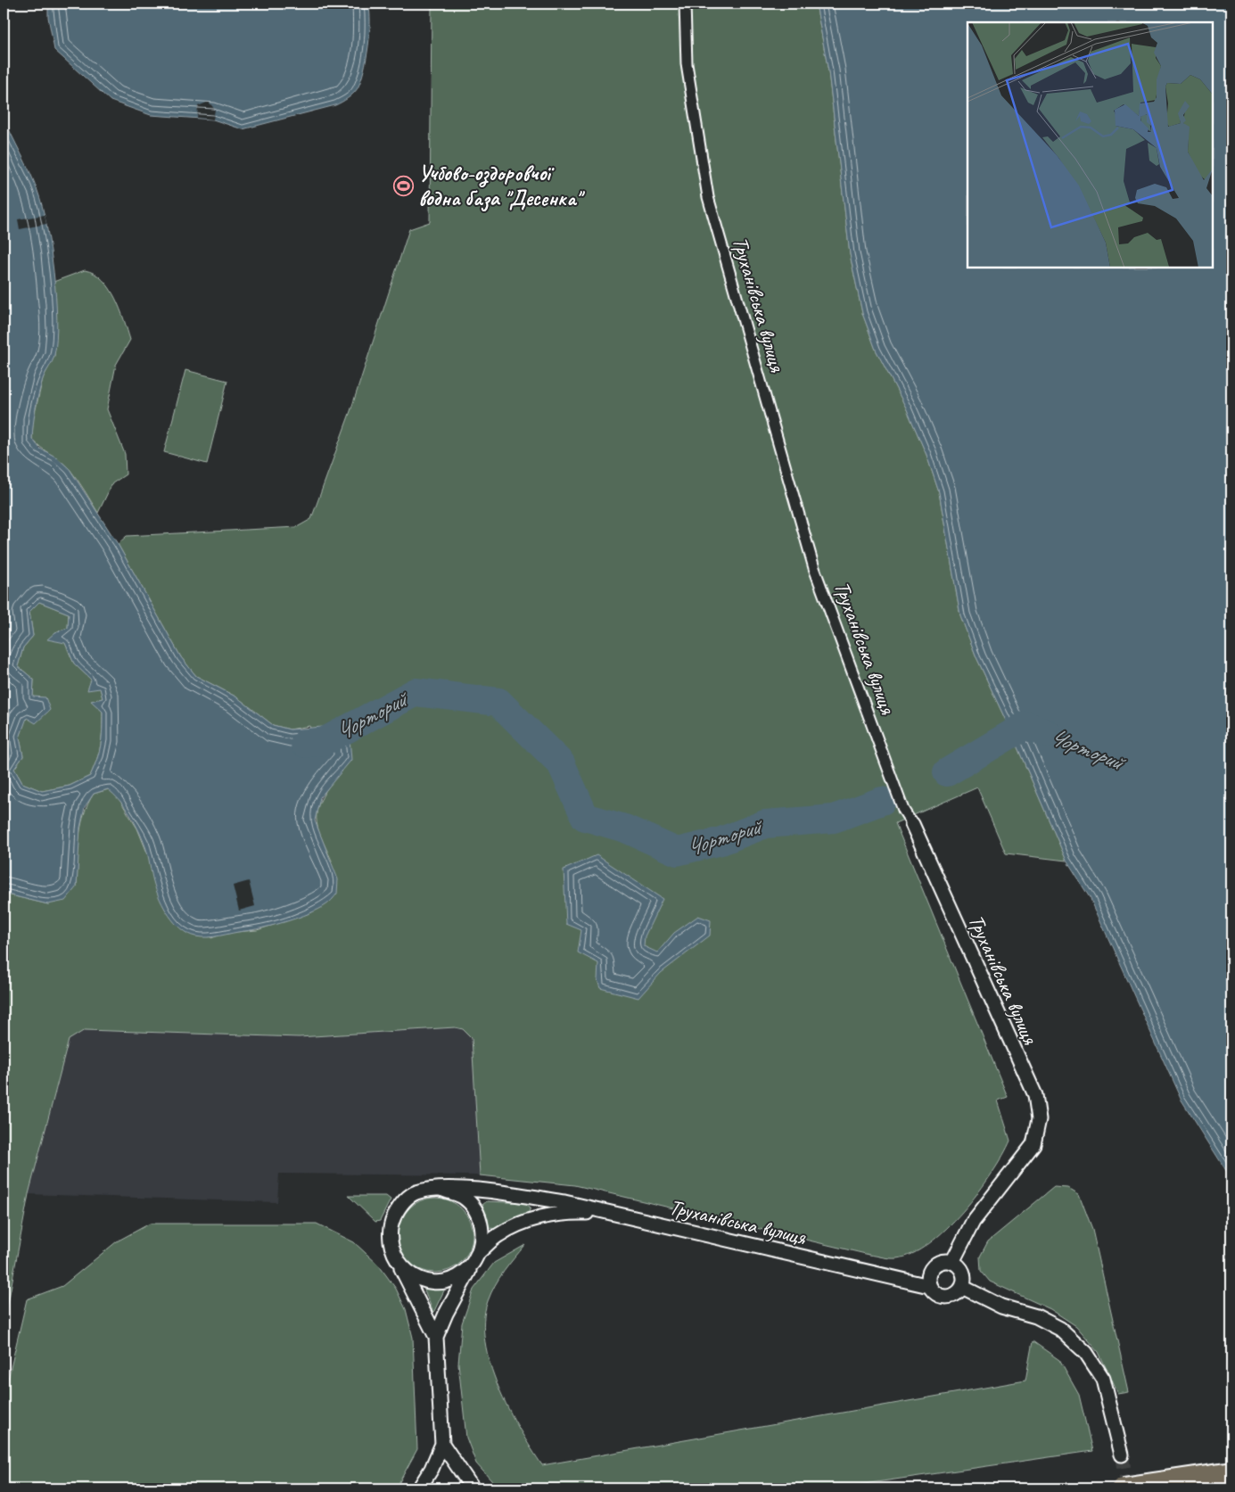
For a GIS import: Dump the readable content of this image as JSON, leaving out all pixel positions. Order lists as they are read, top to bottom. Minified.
{"streets":{"street":["Труханівська вулиця"]},"water":["Чорторий"],"places":{"sports":["Учбово-оздоровчої водна база \"Десенка\""]}}
